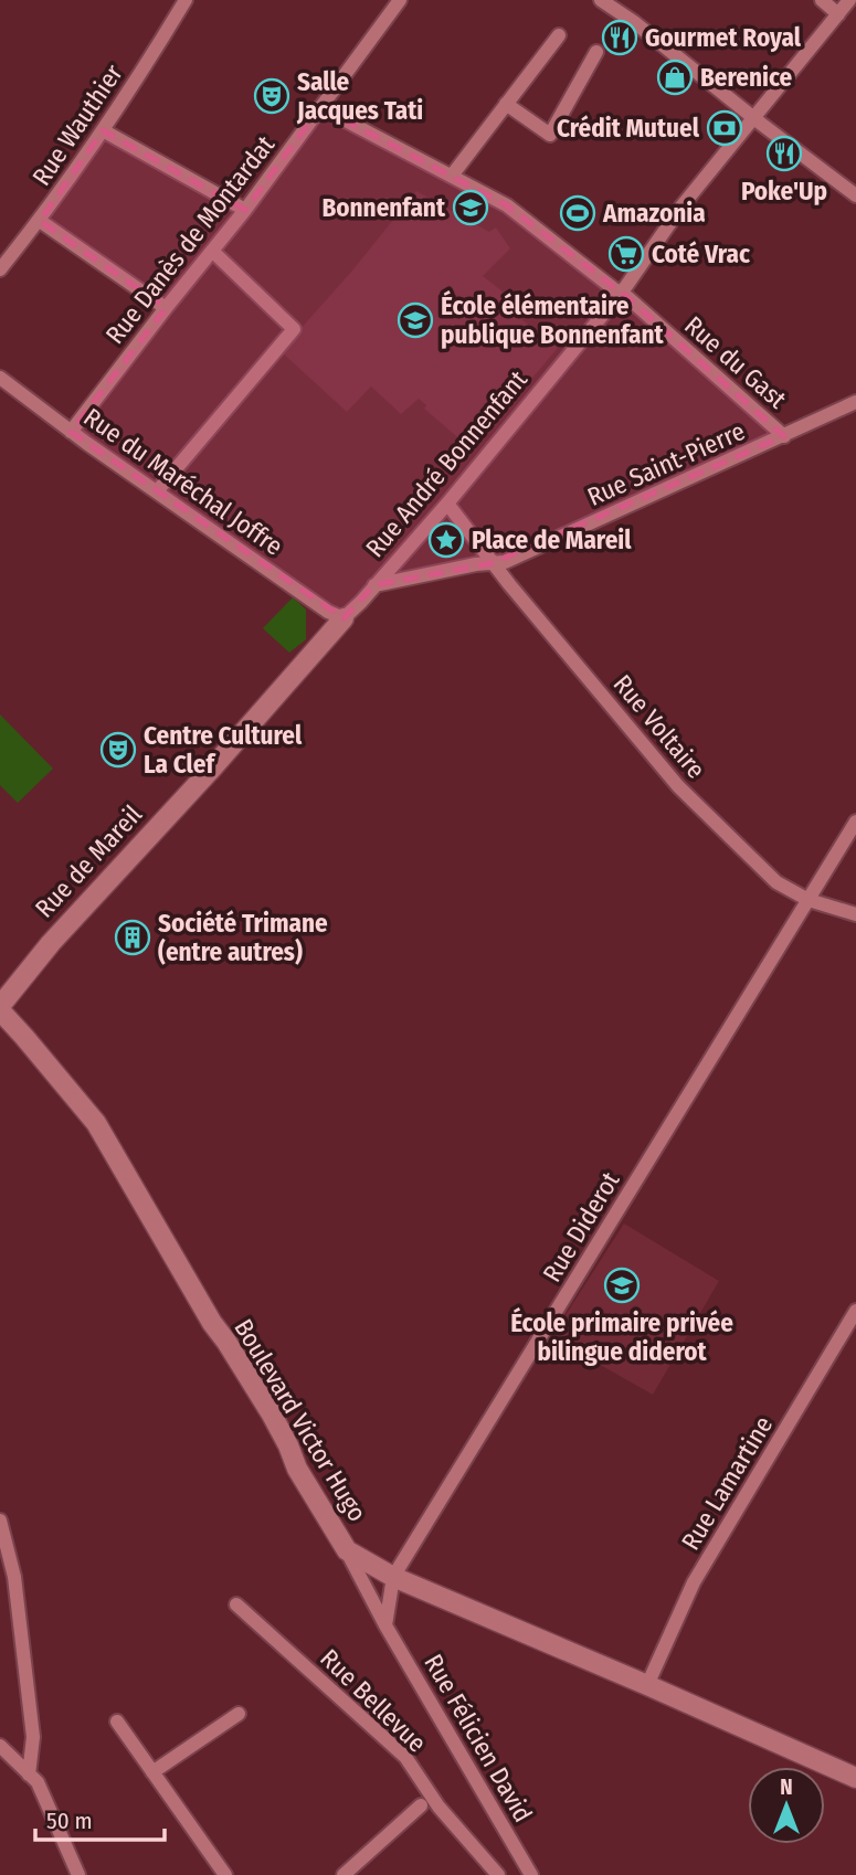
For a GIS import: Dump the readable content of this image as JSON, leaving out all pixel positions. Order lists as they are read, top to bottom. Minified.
{"streets":{"street":["Rue Wauthier","Rue Danès de Montardat","Rue du Gast","Rue André Bonnenfant","Rue Saint-Pierre","Rue du Maréchal Joffre","Rue Voltaire","Rue de Mareil","Rue Diderot","Boulevard Victor Hugo","Rue Lamartine","Rue Bellevue","Rue Félicien David"]},"crossings":[["Rue Danès de Montardat","Rue du Gast"],["Rue Danès de Montardat","Rue du Maréchal Joffre"],["Rue du Gast","Rue André Bonnenfant"],["Rue du Gast","Rue Saint-Pierre"],["Rue André Bonnenfant","Rue du Maréchal Joffre"],["Rue André Bonnenfant","Rue de Mareil"],["Rue Saint-Pierre","Rue Voltaire"],["Rue du Maréchal Joffre","Rue de Mareil"],["Rue Voltaire","Rue Diderot"],["Rue de Mareil","Boulevard Victor Hugo"],["Rue Diderot","Boulevard Victor Hugo"],["Boulevard Victor Hugo","Rue Lamartine"],["Boulevard Victor Hugo","Rue Félicien David"]],"places":{"restaurant":["Gourmet Royal","Poke'Up"],"shop":["Berenice"],"theatre":["Salle Jacques Tati","Centre Culturel La Clef"],"bank":["Crédit Mutuel"],"school or university":["Bonnenfant","École élémentaire publique Bonnenfant","École primaire privée bilingue diderot"],"sports":["Amazonia"],"supermarket":["Coté Vrac"],"place":["Place de Mareil"],"building":["Société Trimane (entre autres)"]},"scale_bar":"50 m","north":"top"}
